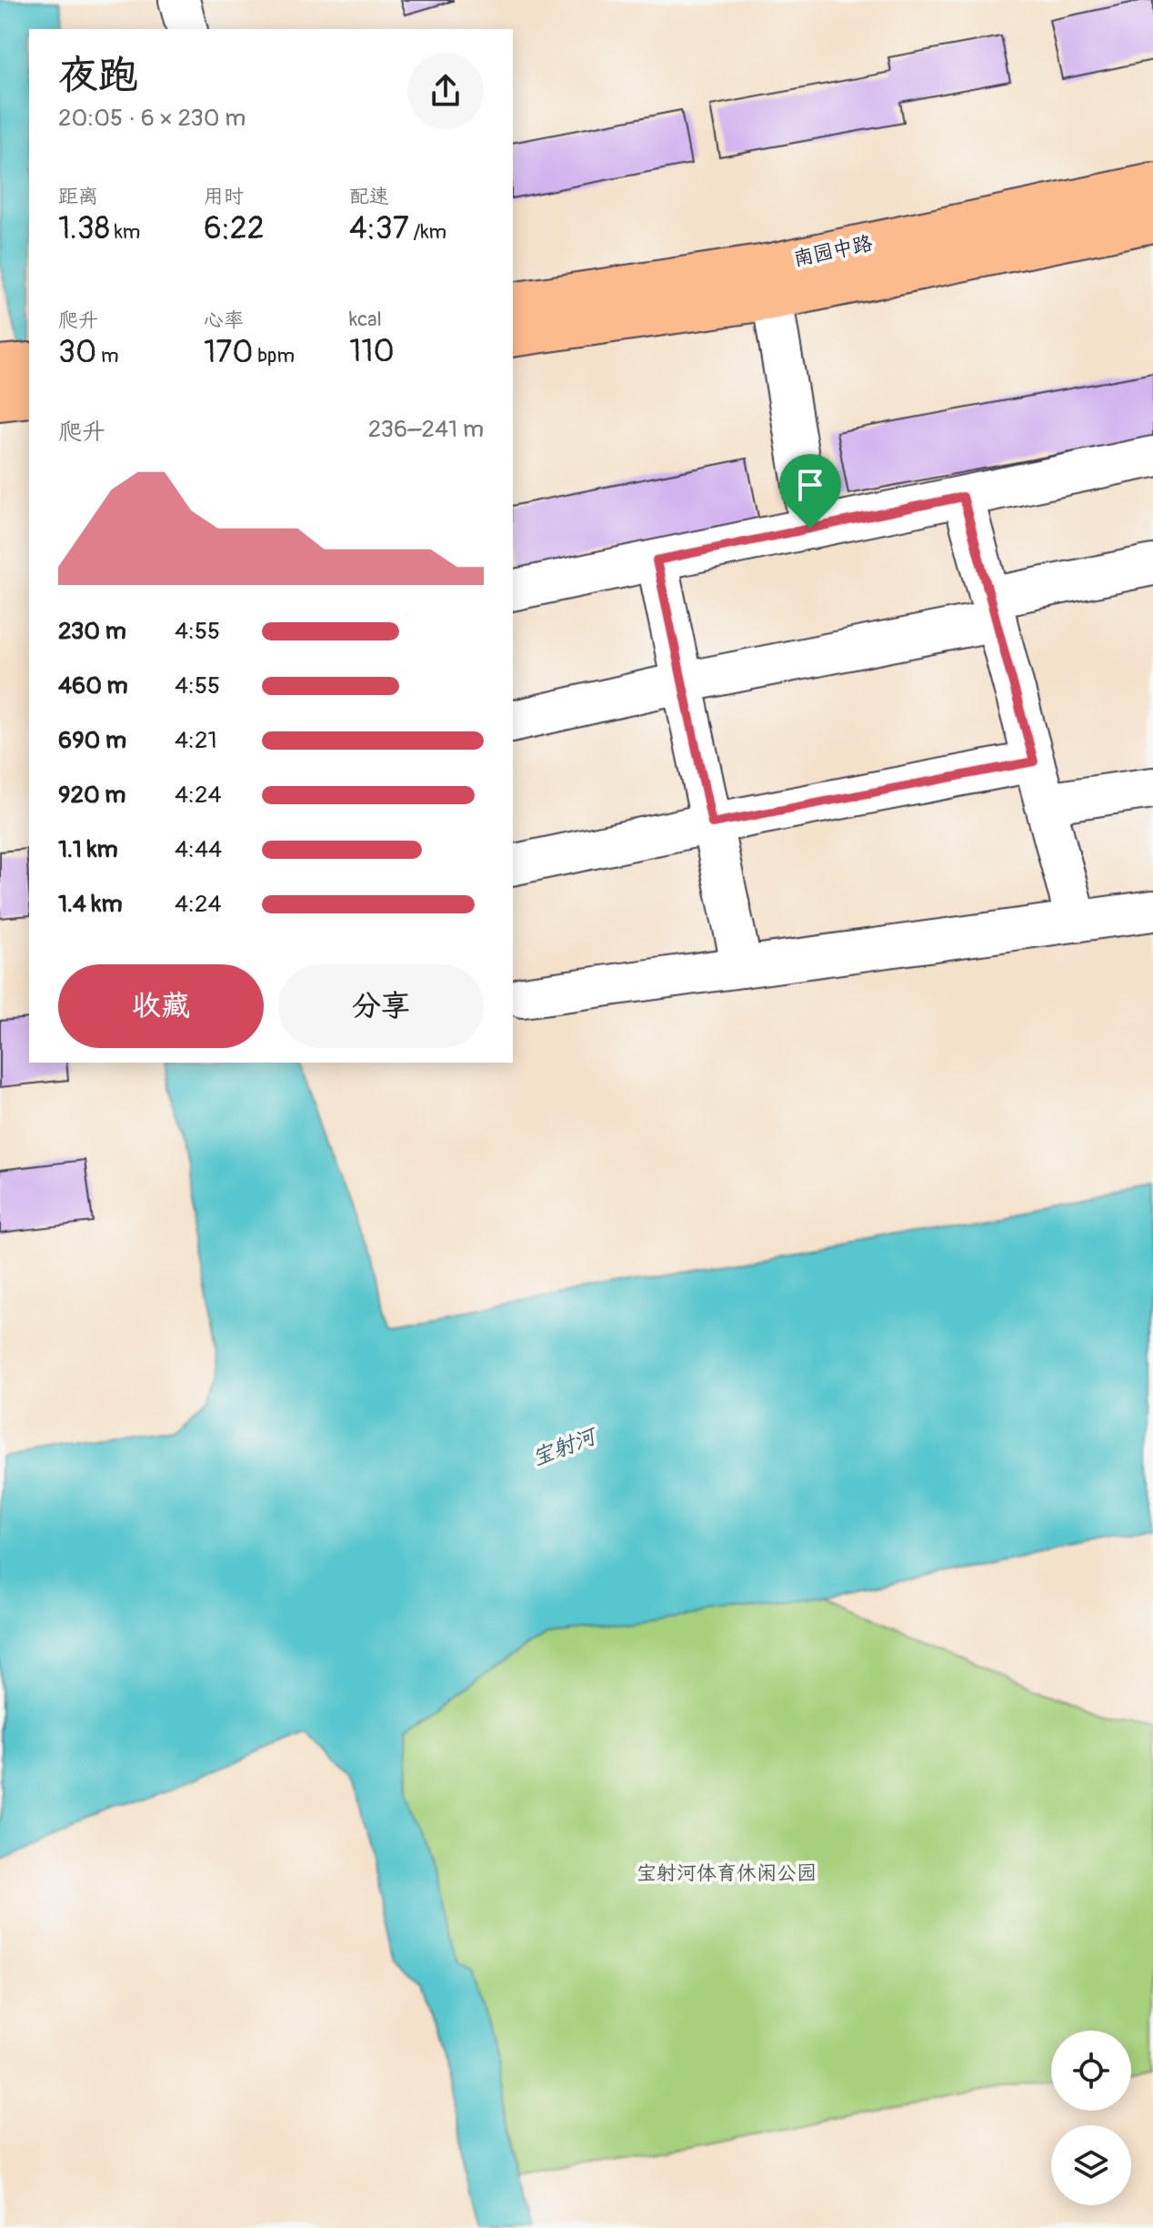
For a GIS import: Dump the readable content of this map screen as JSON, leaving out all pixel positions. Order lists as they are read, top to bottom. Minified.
{"streets":{"main road":["南园中路"]},"water":["宝射河"],"parks":["宝射河体育休闲公园"],"page":{"heading":["夜跑","20:05 · 6 × 230 m"],"stats":[["距离","1.38 km"],["用时","6:22"],["配速","4:37 /km"],["爬升","30 m"],["心率","170 bpm"],["kcal","110"]],"chart":["爬升","236–241 m"],"list":[{"name":"230 m","note":"4:55"},{"name":"460 m","note":"4:55"},{"name":"690 m","note":"4:21"},{"name":"920 m","note":"4:24"},{"name":"1.1 km","note":"4:44"},{"name":"1.4 km","note":"4:24"}],"buttons":["收藏","分享"]}}
